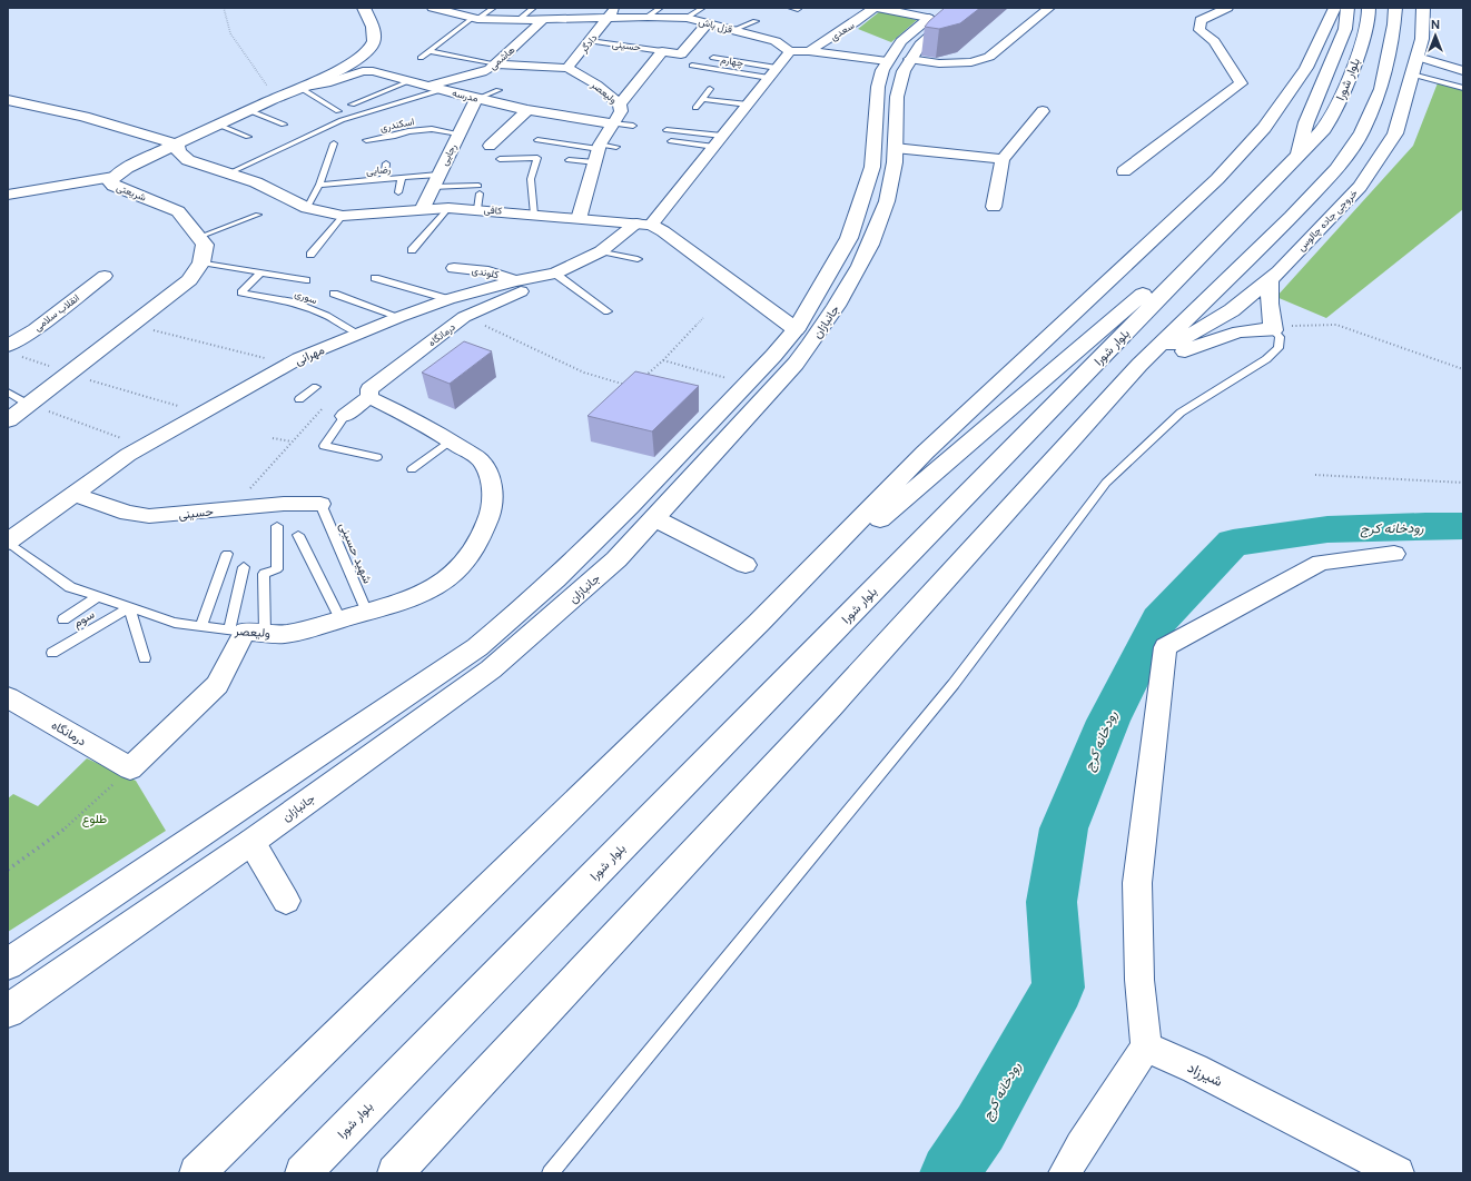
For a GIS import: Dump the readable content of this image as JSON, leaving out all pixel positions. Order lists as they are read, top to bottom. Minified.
{"streets":{"main road":["بلوار شورا","شریعتی","کافی","خروجی جاده چالوس","جانبازان"],"street":["قزل باش","سعدی","دادگر","حسینی","هاشمی","ولیعصر","مدرسه","رجایی","کلوندی","انقلاب سلامی","درمانگاه","مهرانی","شیرزاد"],"lane":["چهارم","اسکندری","رضایی","سوری","شهید حسینی","سوم"]},"crossings":[["قزل باش","دادگر"],["قزل باش","هاشمی"],["دادگر","حسینی"],["دادگر","ولیعصر"],["حسینی","مهرانی"],["حسینی","شهید حسینی"],["هاشمی","ولیعصر"],["هاشمی","مدرسه"],["ولیعصر","مدرسه"],["ولیعصر","کافی"],["ولیعصر","درمانگاه"],["ولیعصر","مهرانی"],["ولیعصر","شهید حسینی"],["ولیعصر","سوم"],["مدرسه","رجایی"],["مدرسه","شریعتی"],["اسکندری","رجایی"],["رجایی","رضایی"],["رجایی","کافی"],["رضایی","کافی"],["شریعتی","کافی"],["شریعتی","سوری"],["کافی","جانبازان"],["کافی","مهرانی"],["کلوندی","مهرانی"],["سوری","مهرانی"],["درمانگاه","مهرانی"]],"water":["رودخانه کرج"],"parks":["طلوع"],"north":"top"}
